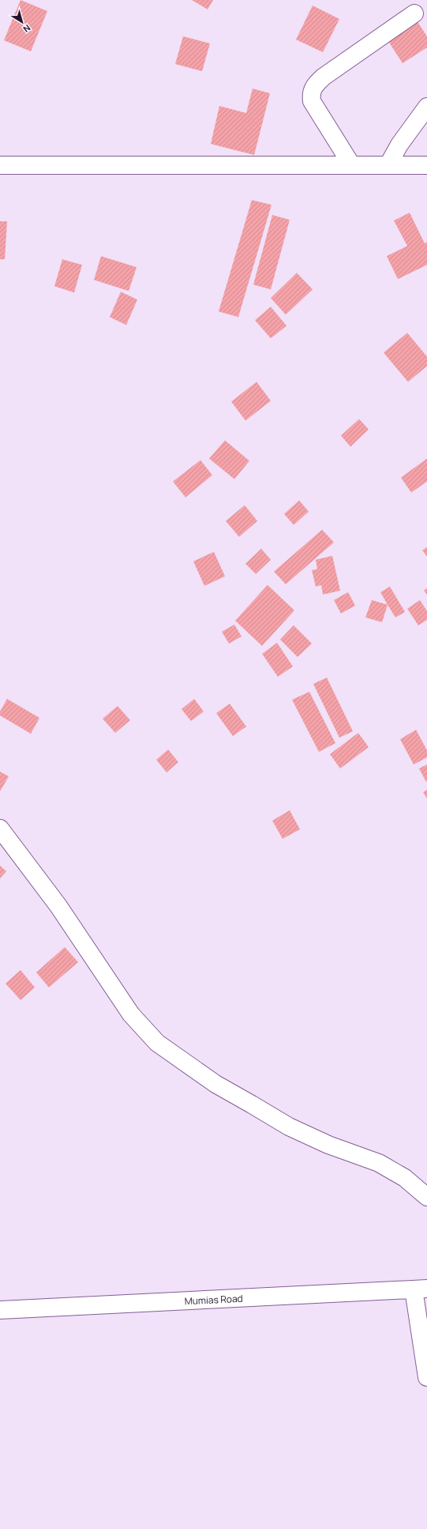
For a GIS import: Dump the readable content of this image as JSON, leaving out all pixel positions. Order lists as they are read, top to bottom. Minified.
{"streets":{"street":["Mumias Road"]},"north":"bottom right"}
